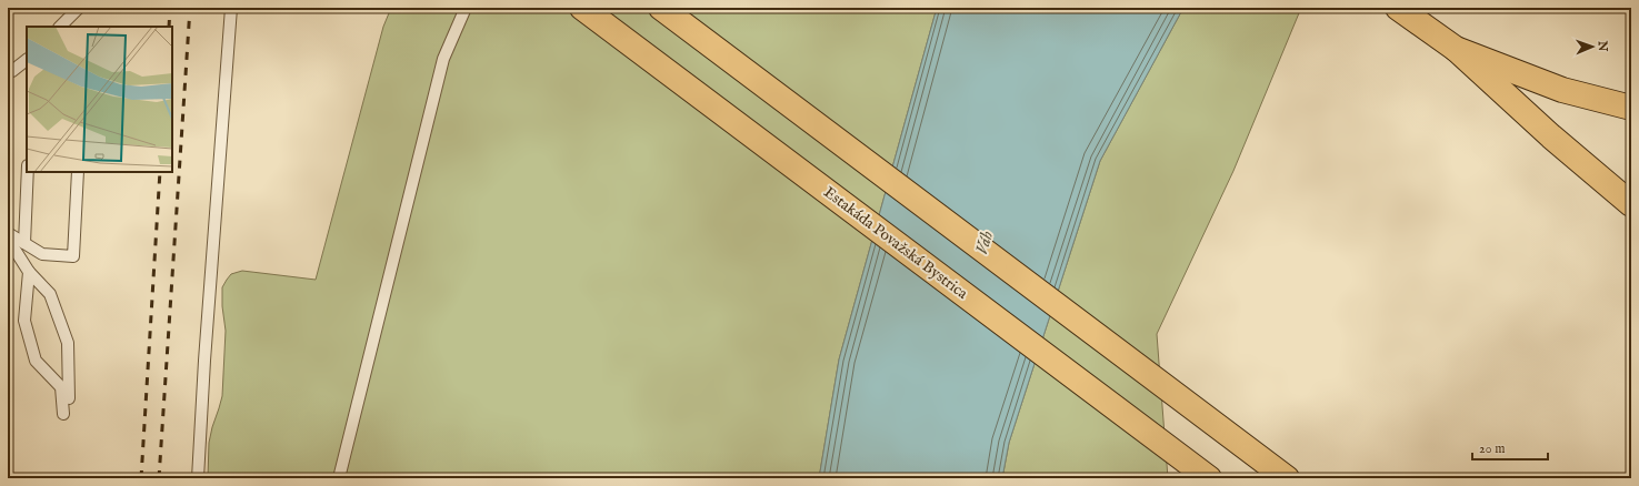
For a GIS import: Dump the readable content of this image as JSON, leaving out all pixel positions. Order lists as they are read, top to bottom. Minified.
{"streets":{"highway":["Estakáda Považská Bystrica"]},"water":["Váh"],"scale_bar":"20 m","north":"right"}
